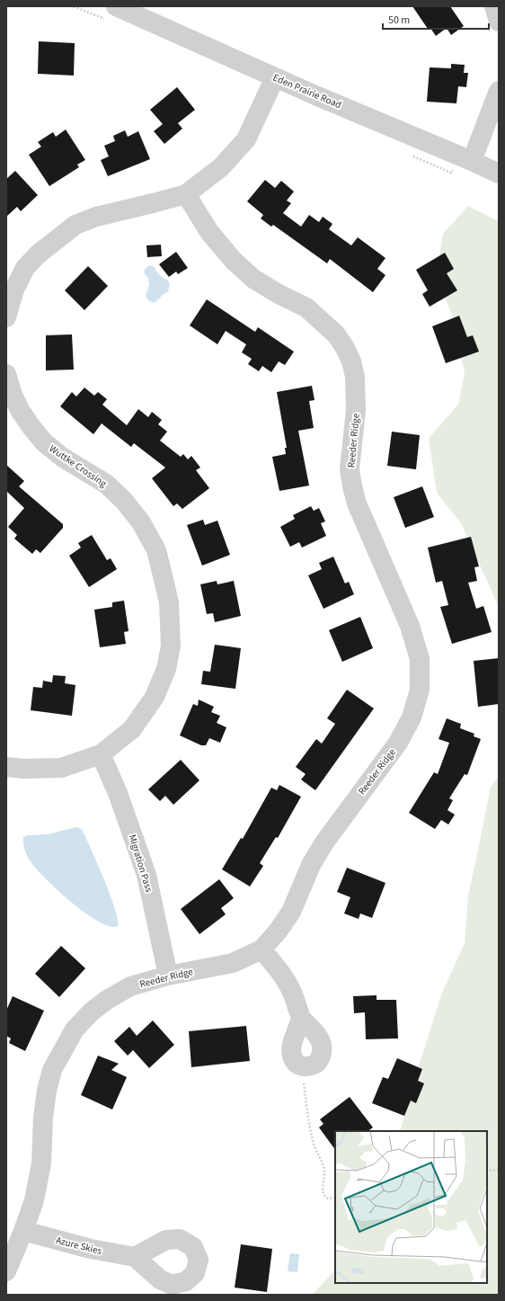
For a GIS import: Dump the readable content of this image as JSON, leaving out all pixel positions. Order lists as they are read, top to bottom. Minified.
{"streets":{"street":["Eden Prairie Road","Reeder Ridge","Wuttke Crossing","Migration Pass","Azure Skies"]},"crossings":[["Reeder Ridge","Migration Pass"],["Reeder Ridge","Azure Skies"],["Wuttke Crossing","Migration Pass"]],"scale_bar":"50 m"}
